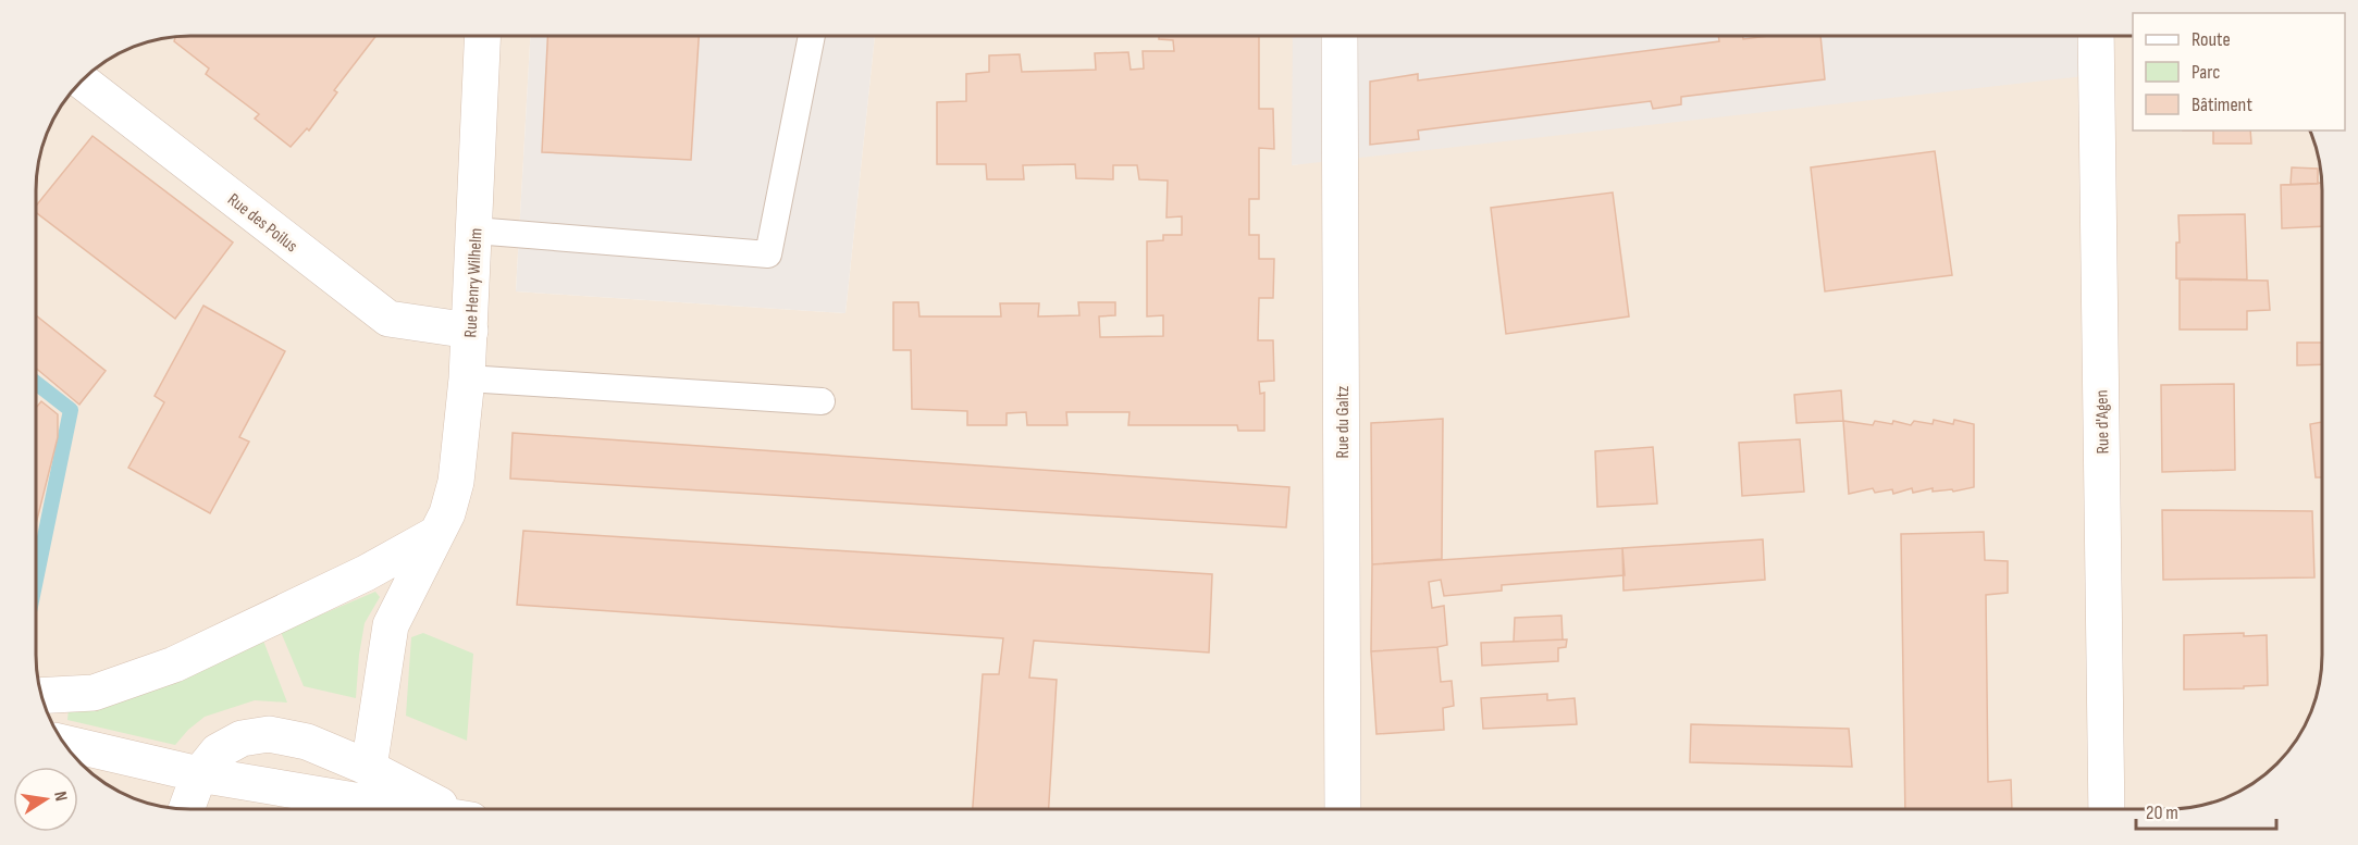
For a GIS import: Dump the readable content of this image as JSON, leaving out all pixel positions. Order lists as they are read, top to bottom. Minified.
{"streets":{"main road":["Rue des Poilus","Rue Henry Wilhelm","Rue du Galtz","Rue d'Agen"]},"crossings":[["Rue des Poilus","Rue Henry Wilhelm"]],"legend":["Route","Parc","Bâtiment"],"scale_bar":"20 m","north":"right"}
